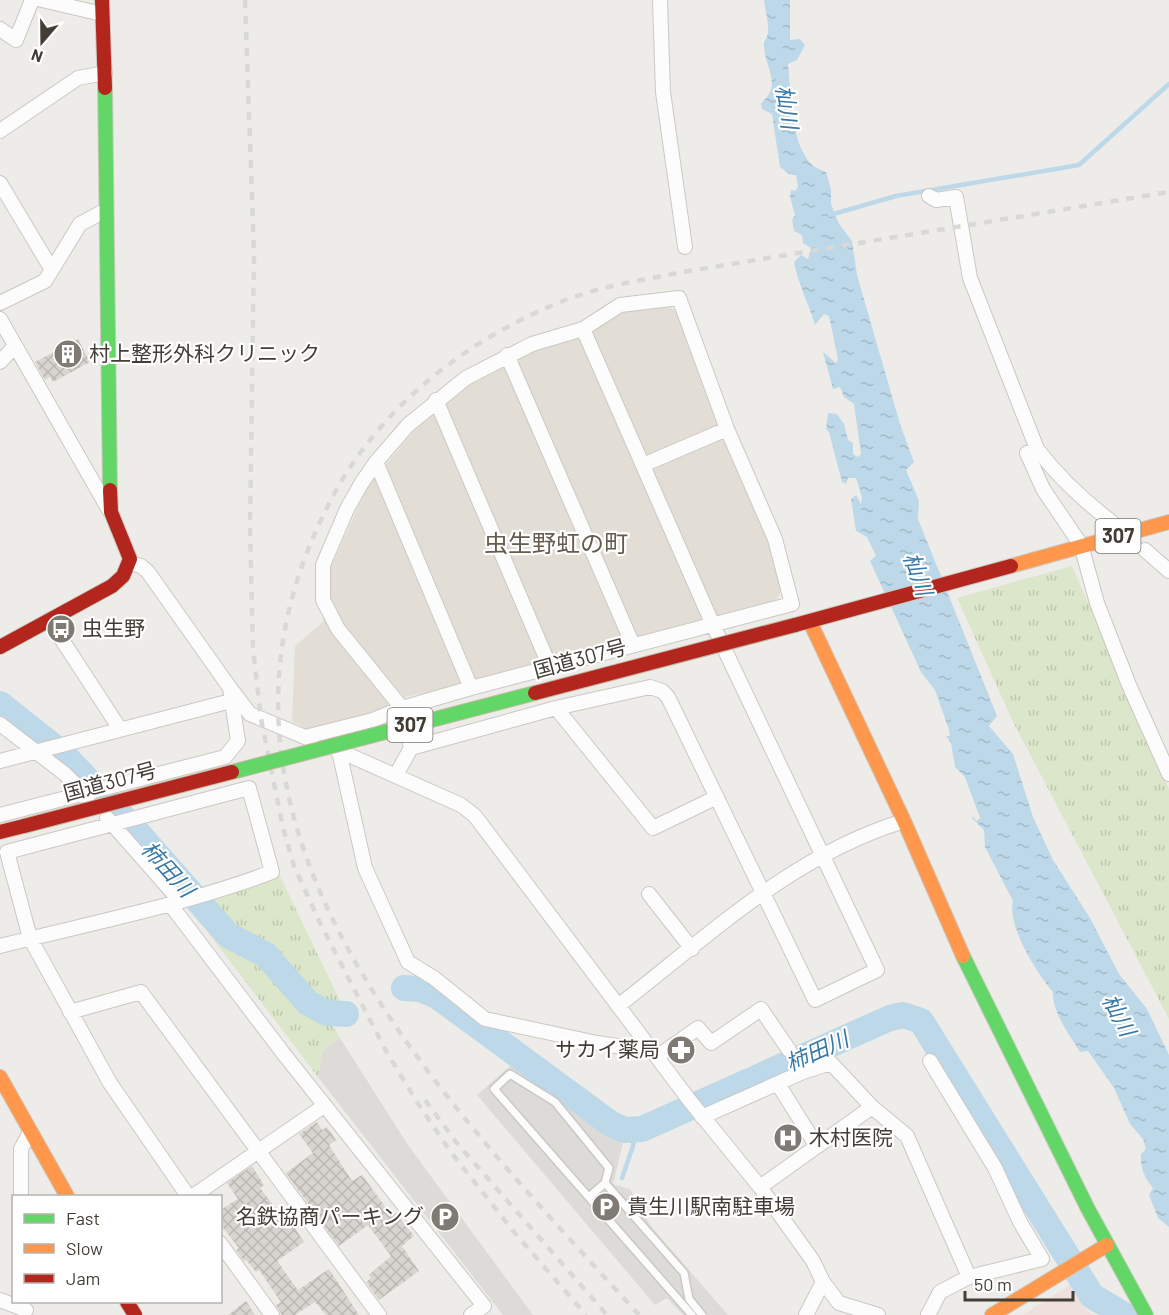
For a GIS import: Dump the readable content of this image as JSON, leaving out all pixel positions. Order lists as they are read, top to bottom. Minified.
{"streets":{"main road":["307","国道307号"]},"districts":["虫生野虹の町"],"water":["杣川","柿田川"],"places":{"building":["村上整形外科クリニック"],"bus stop":["虫生野"],"pharmacy":["サカイ薬局"],"hospital":["木村医院"],"parking":["貴生川駅南駐車場","名鉄協商パーキング"]},"legend":["Fast","Slow","Jam"],"scale_bar":"50 m","north":"bottom"}
